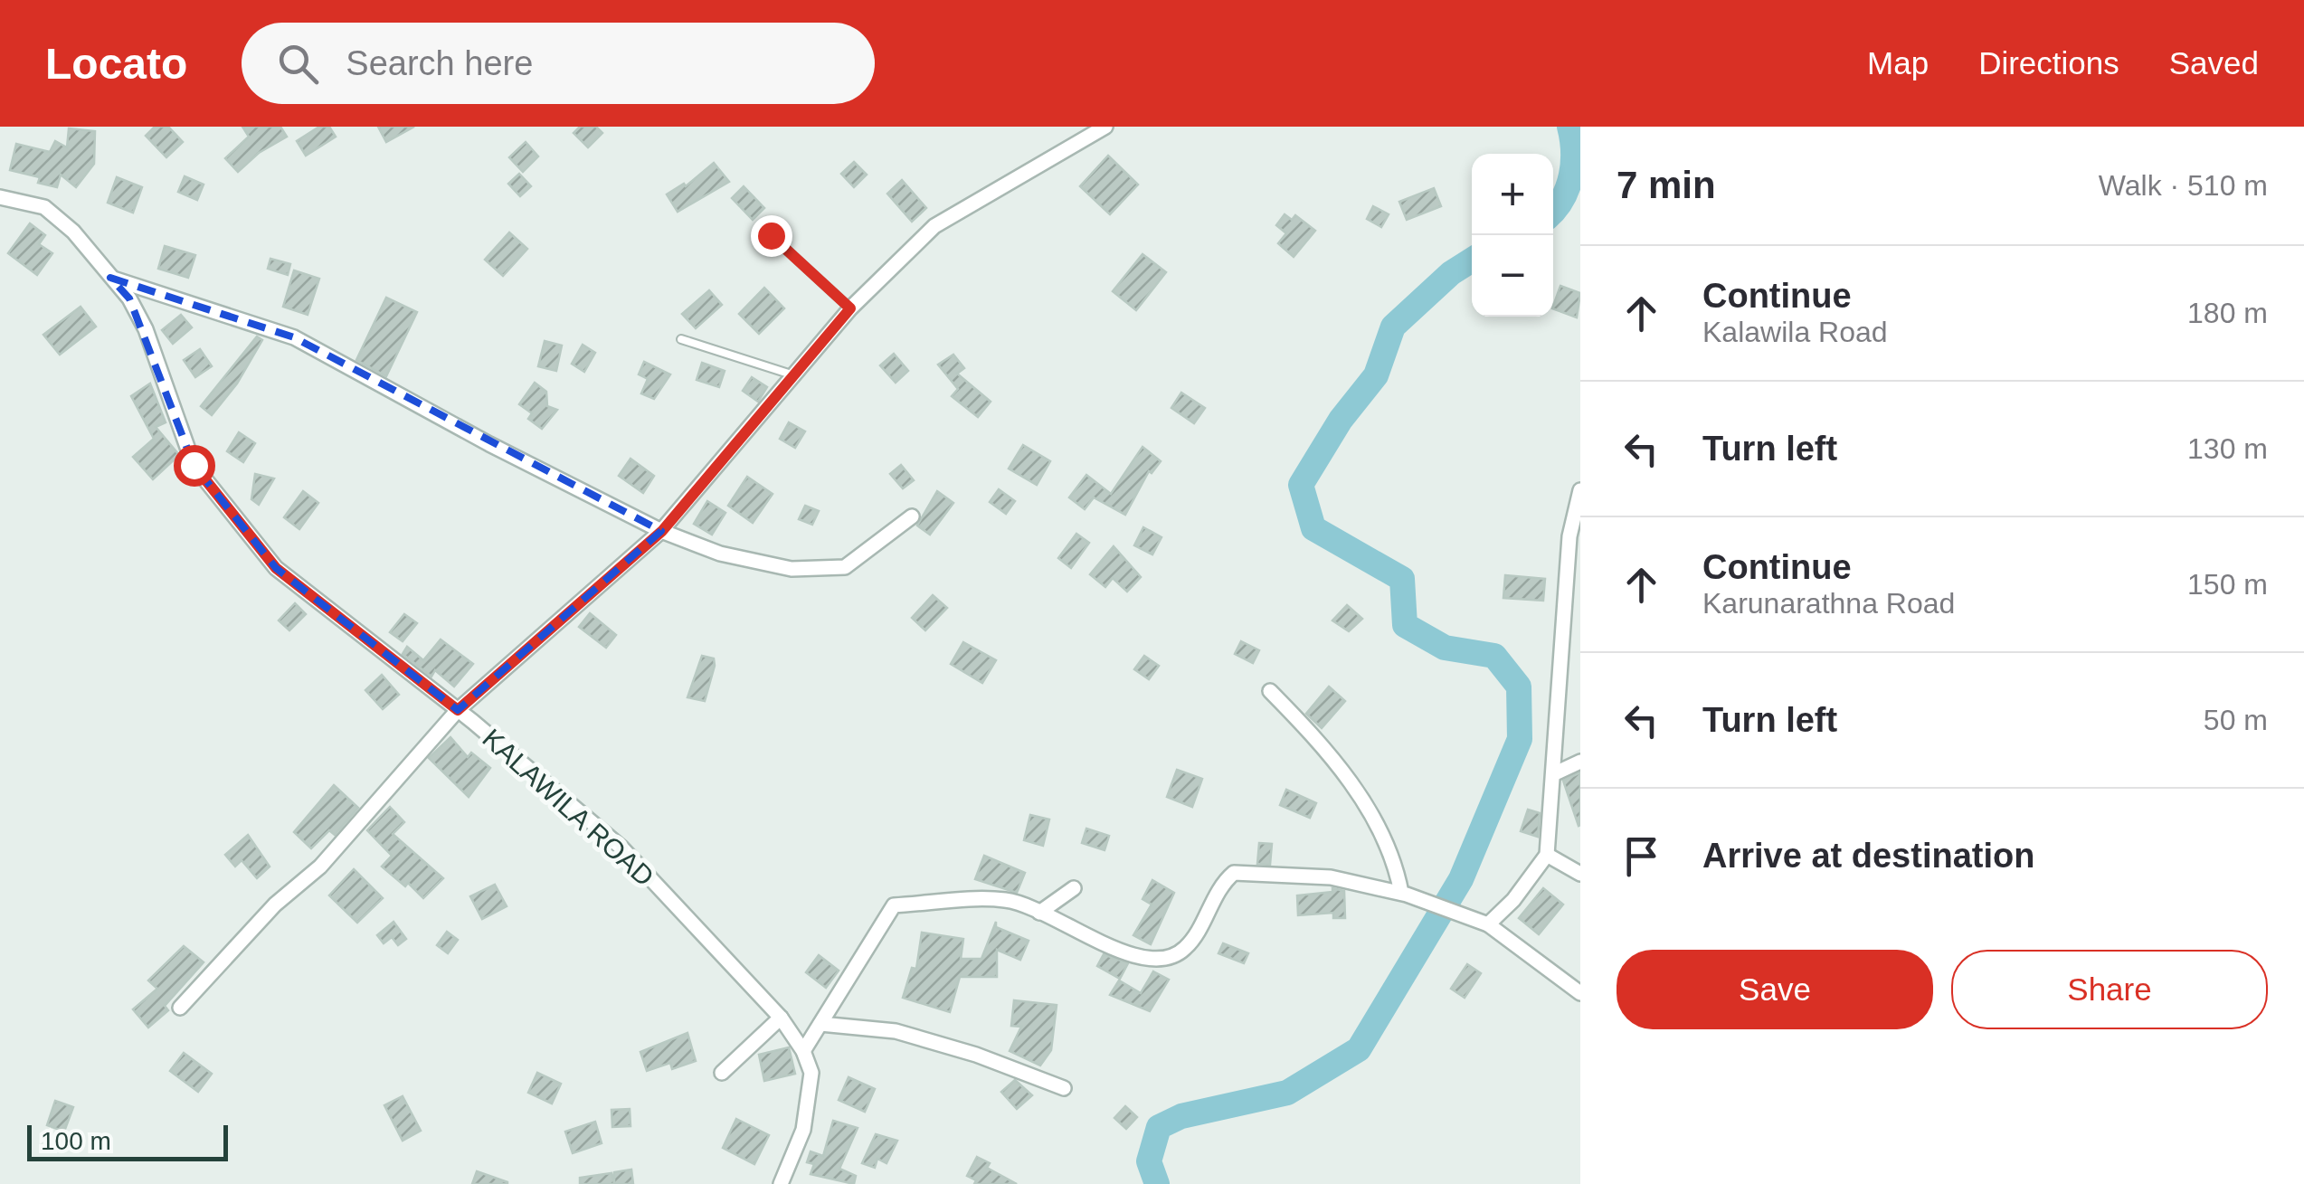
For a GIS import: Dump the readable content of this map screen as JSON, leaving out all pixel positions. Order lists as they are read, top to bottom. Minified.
{"streets":{"street":["KALAWILA ROAD"]},"scale_bar":"100 m","page":{"header":"Locato","search":"Search here","nav":["Map","Directions","Saved"],"heading":["7 min","Walk · 510 m"],"map_buttons":["+","−"],"list":[["Continue","Kalawila Road","180 m"],["Turn left","130 m"],["Continue","Karunarathna Road","150 m"],["Turn left","50 m"],"Arrive at destination"],"buttons":["Save","Share"],"scale":"100 m"}}
